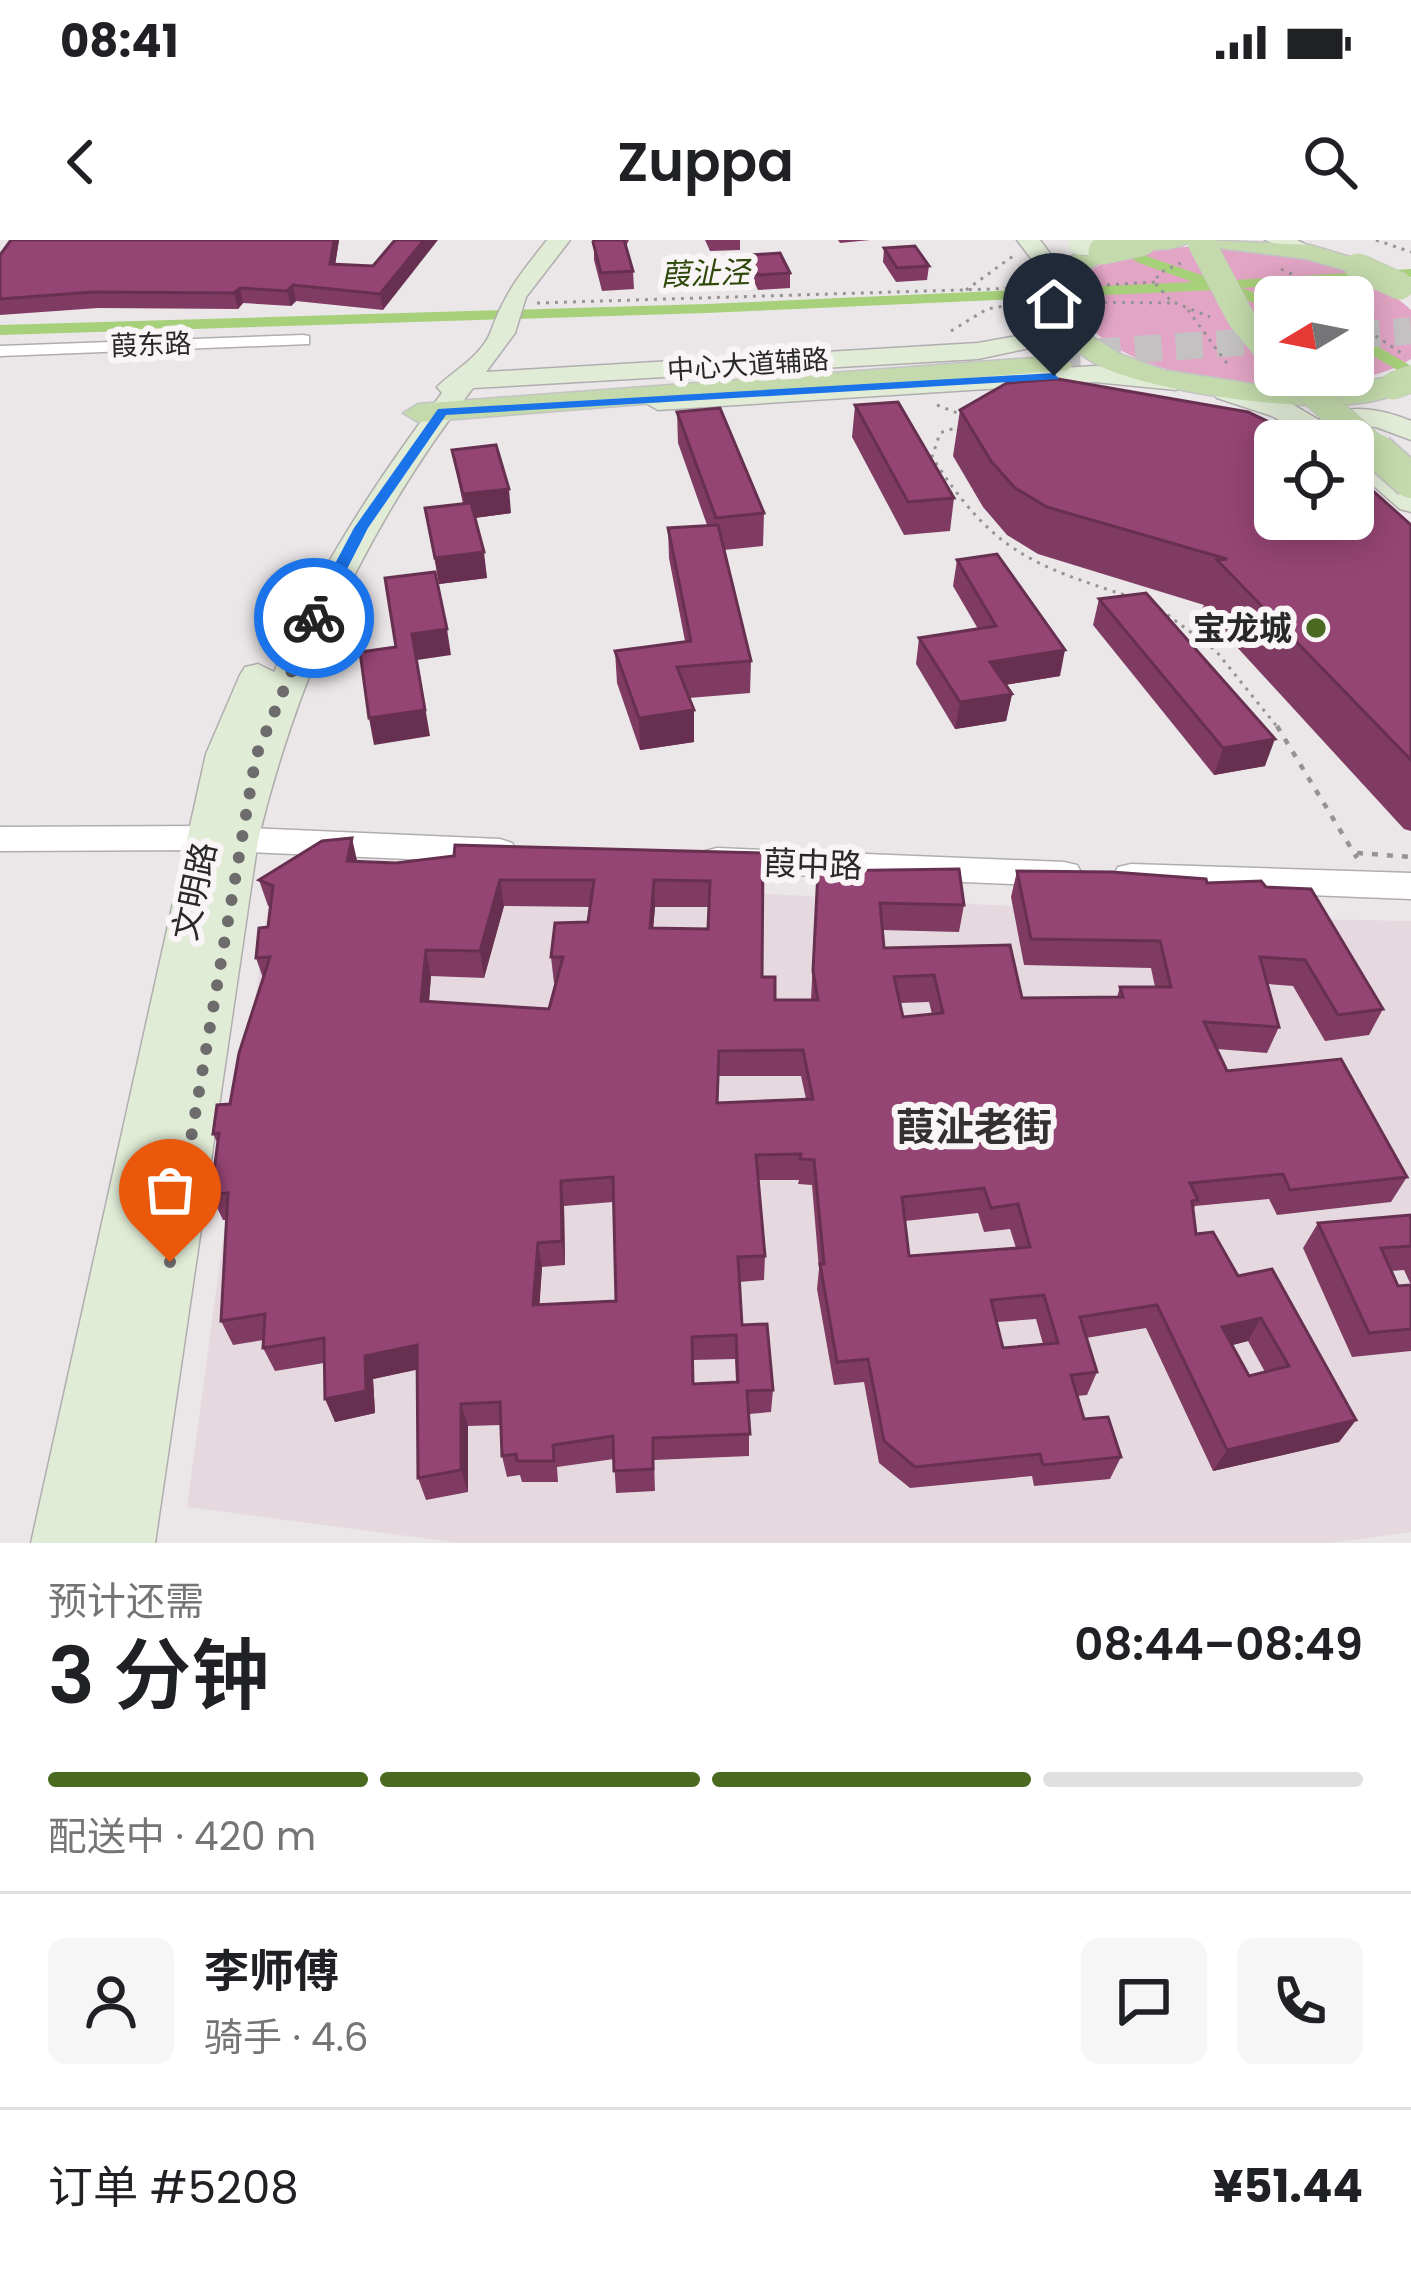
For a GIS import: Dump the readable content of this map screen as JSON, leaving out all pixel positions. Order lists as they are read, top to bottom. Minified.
{"streets":{"main road":["中心大道辅路","文明路"],"street":["葭东路","葭中路"]},"crossings":[["中心大道辅路","文明路"]],"districts":["葭沚老街"],"water":["葭沚泾"],"places":["宝龙城"],"north":"left","page":{"status":"08:41","header":"Zuppa","heading":["3 分钟","预计还需","08:44–08:49"],"panel":["李师傅","骑手 · 4.6","订单 #5208","¥51.44"],"bar":"配送中 · 420 m"}}
